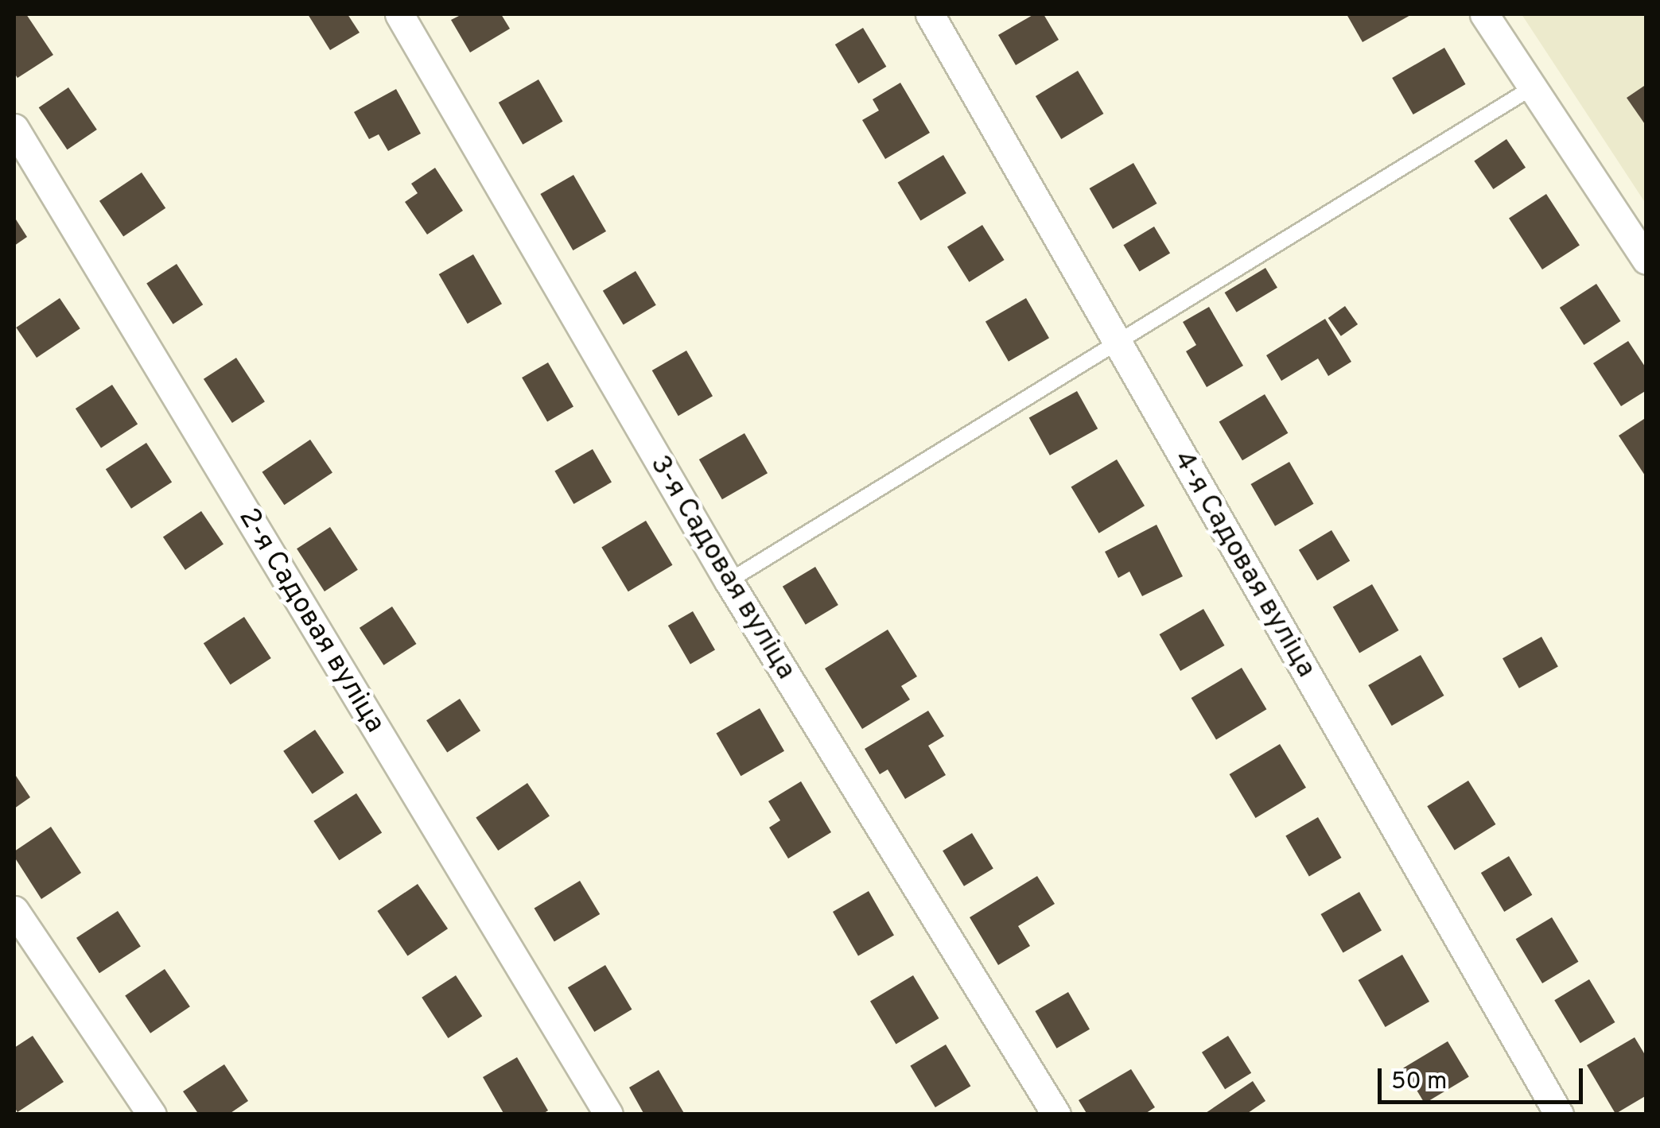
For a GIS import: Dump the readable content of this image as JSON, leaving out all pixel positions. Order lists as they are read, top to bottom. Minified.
{"streets":{"street":["4-я Садовая вуліца","3-я Садовая вуліца","2-я Садовая вуліца"]},"scale_bar":"50 m"}
